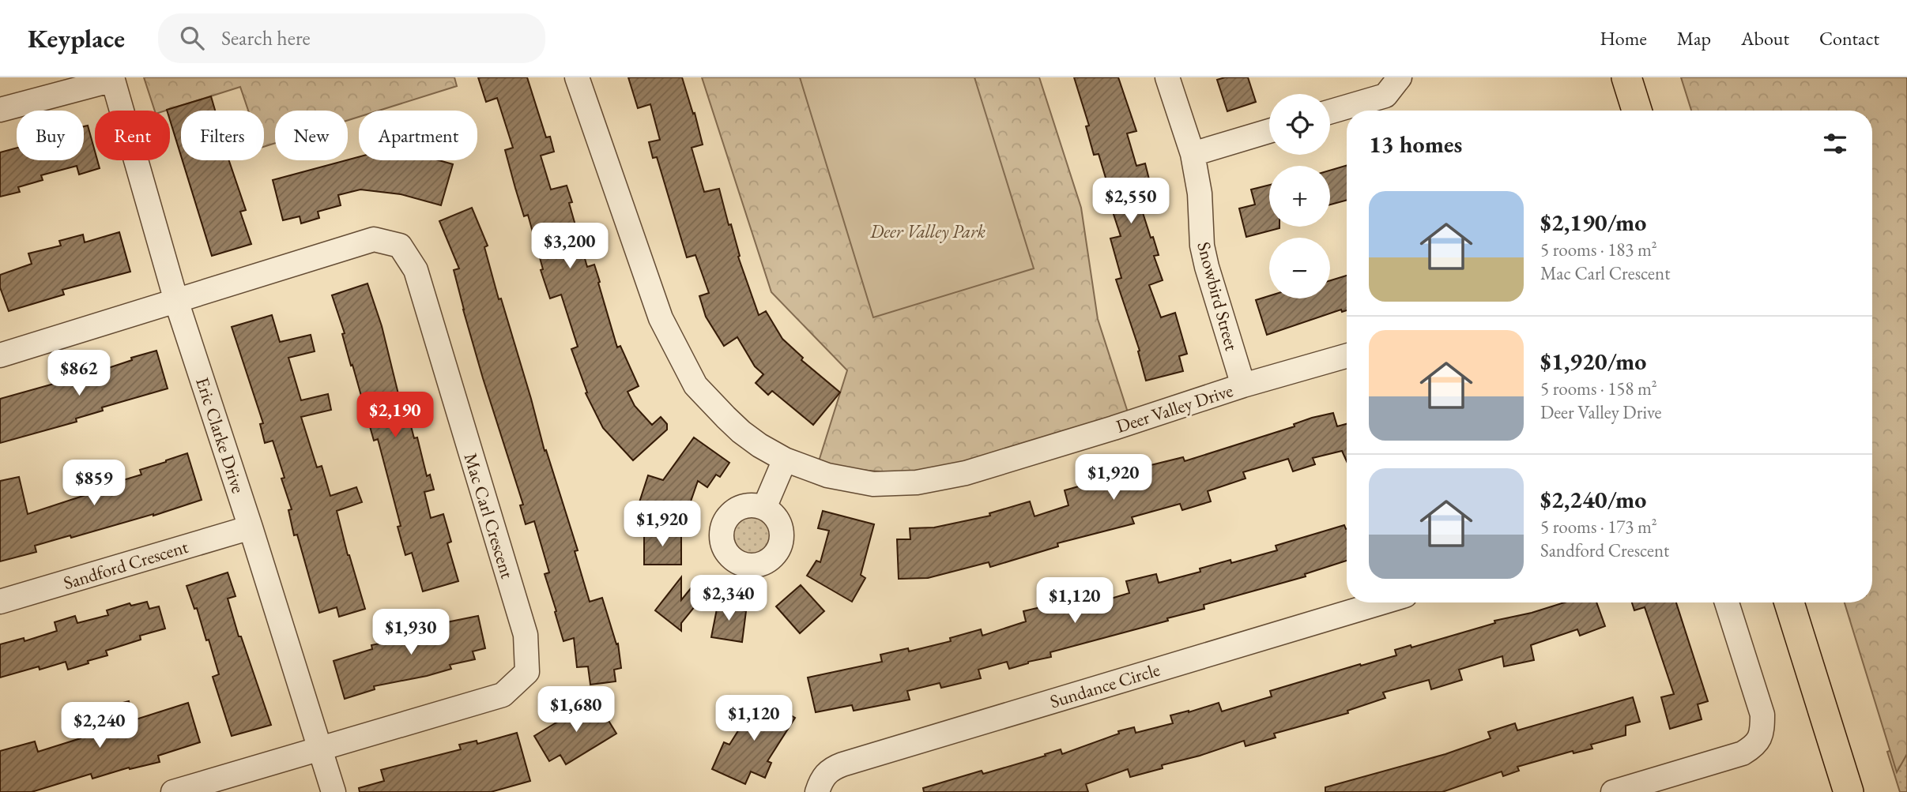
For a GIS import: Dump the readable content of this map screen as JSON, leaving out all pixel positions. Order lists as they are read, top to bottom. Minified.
{"streets":{"street":["Snowbird Street","Deer Valley Drive","Eric Clarke Drive","Mac Carl Crescent","Sandford Crescent","Sundance Circle"]},"crossings":[["Snowbird Street","Deer Valley Drive"],["Eric Clarke Drive","Mac Carl Crescent"],["Eric Clarke Drive","Sandford Crescent"]],"parks":["Deer Valley Park"],"page":{"header":"Keyplace","search":"Search here","nav":["Home","Map","About","Contact"],"map_buttons":["+","−"],"chip":["Buy","Rent","Filters","New","Apartment"],"heading":"13 homes","list":[{"name":"$2,190/mo","note":"5 rooms · 183 m² · Mac Carl Crescent"},{"name":"$1,920/mo","note":"5 rooms · 158 m² · Deer Valley Drive"},{"name":"$2,240/mo","note":"5 rooms · 173 m² · Sandford Crescent"}],"price":["$2,550","$3,200","$862","$2,190","$1,920","$859","$1,920","$2,340","$1,120","$1,930","$1,680","$1,120","$2,240"]}}
